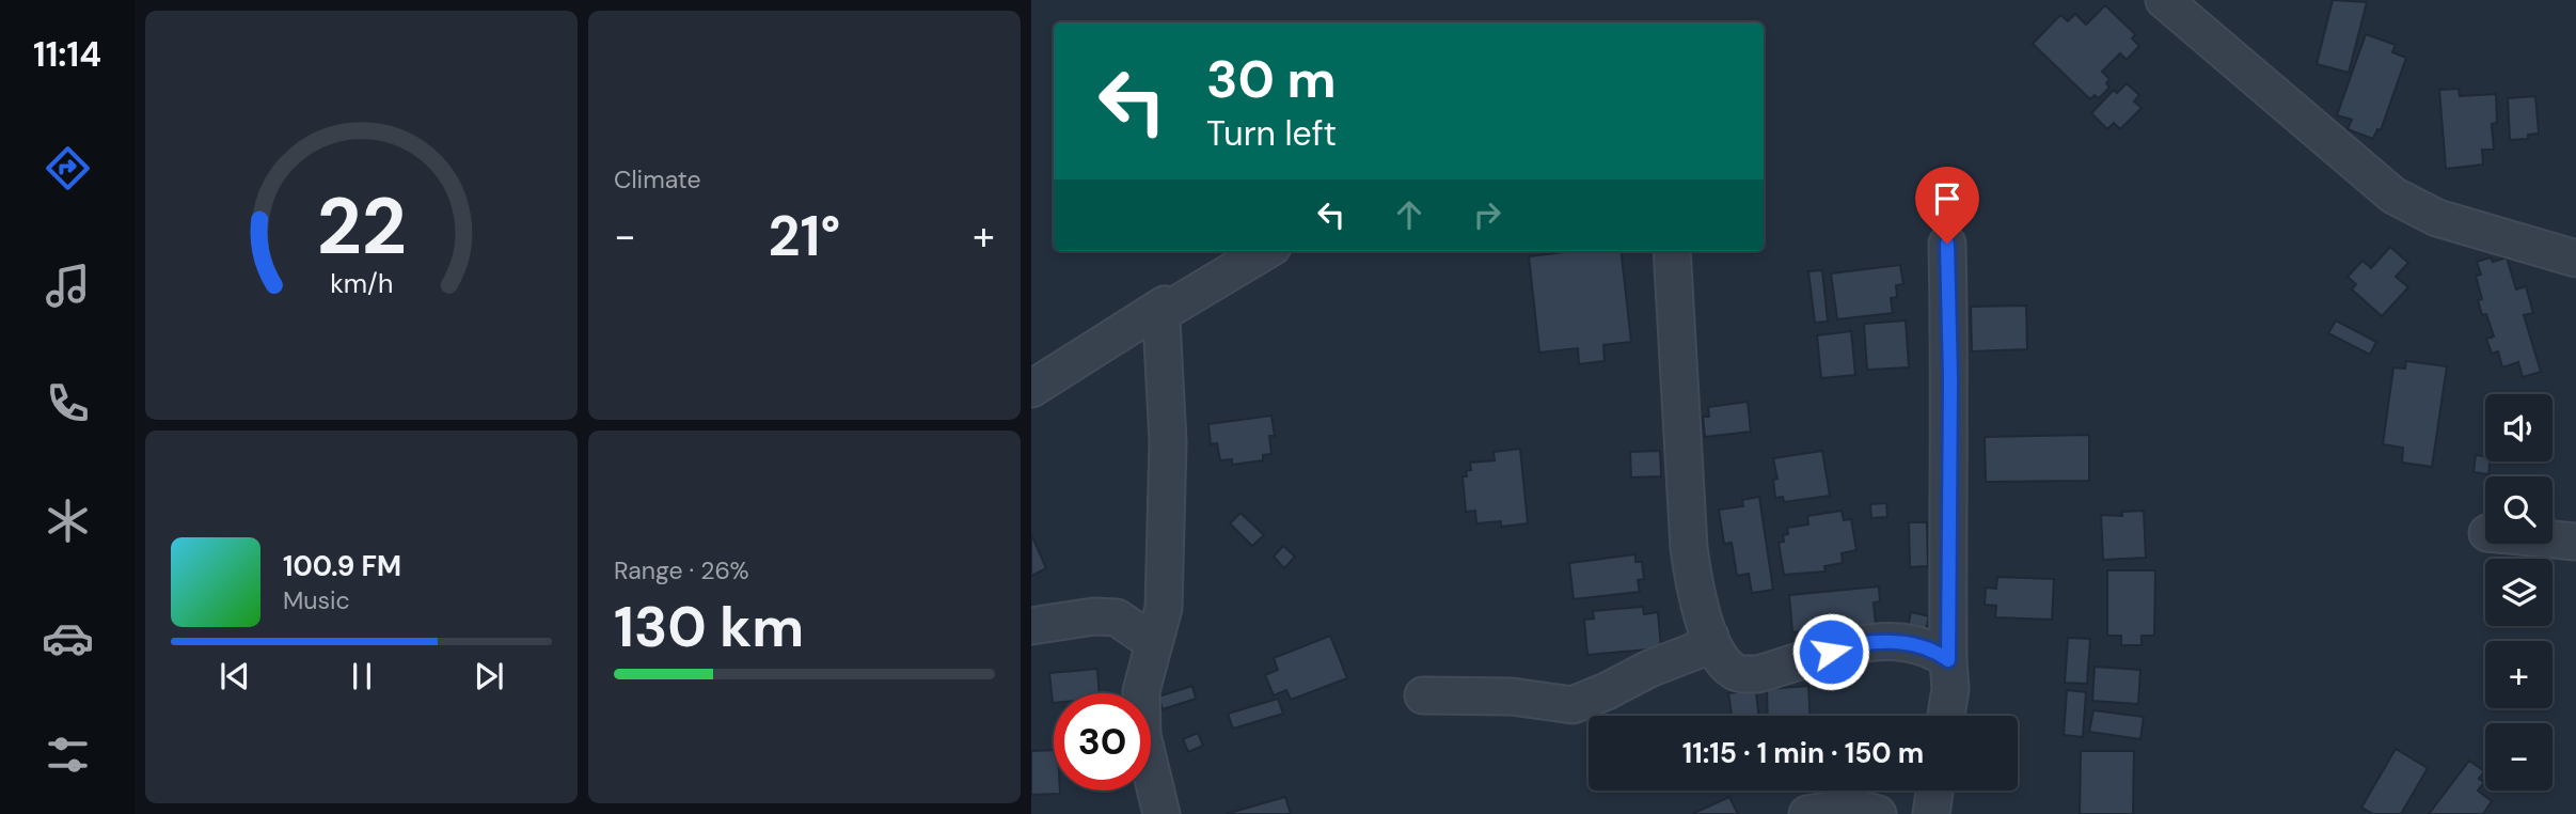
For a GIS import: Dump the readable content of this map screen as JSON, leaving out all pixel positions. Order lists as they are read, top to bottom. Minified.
{"page":{"tabs":"11:14","tile":["Climate",["Range · 26%","130 km"]],"turn":["30 m","Turn left"],"heat":["−","21°","+"],"map_buttons":["+","−"],"song":["100.9 FM","Music"],"limit":"30","trip":"11:15 · 1 min · 150 m","gauge":["22","km/h"]}}
